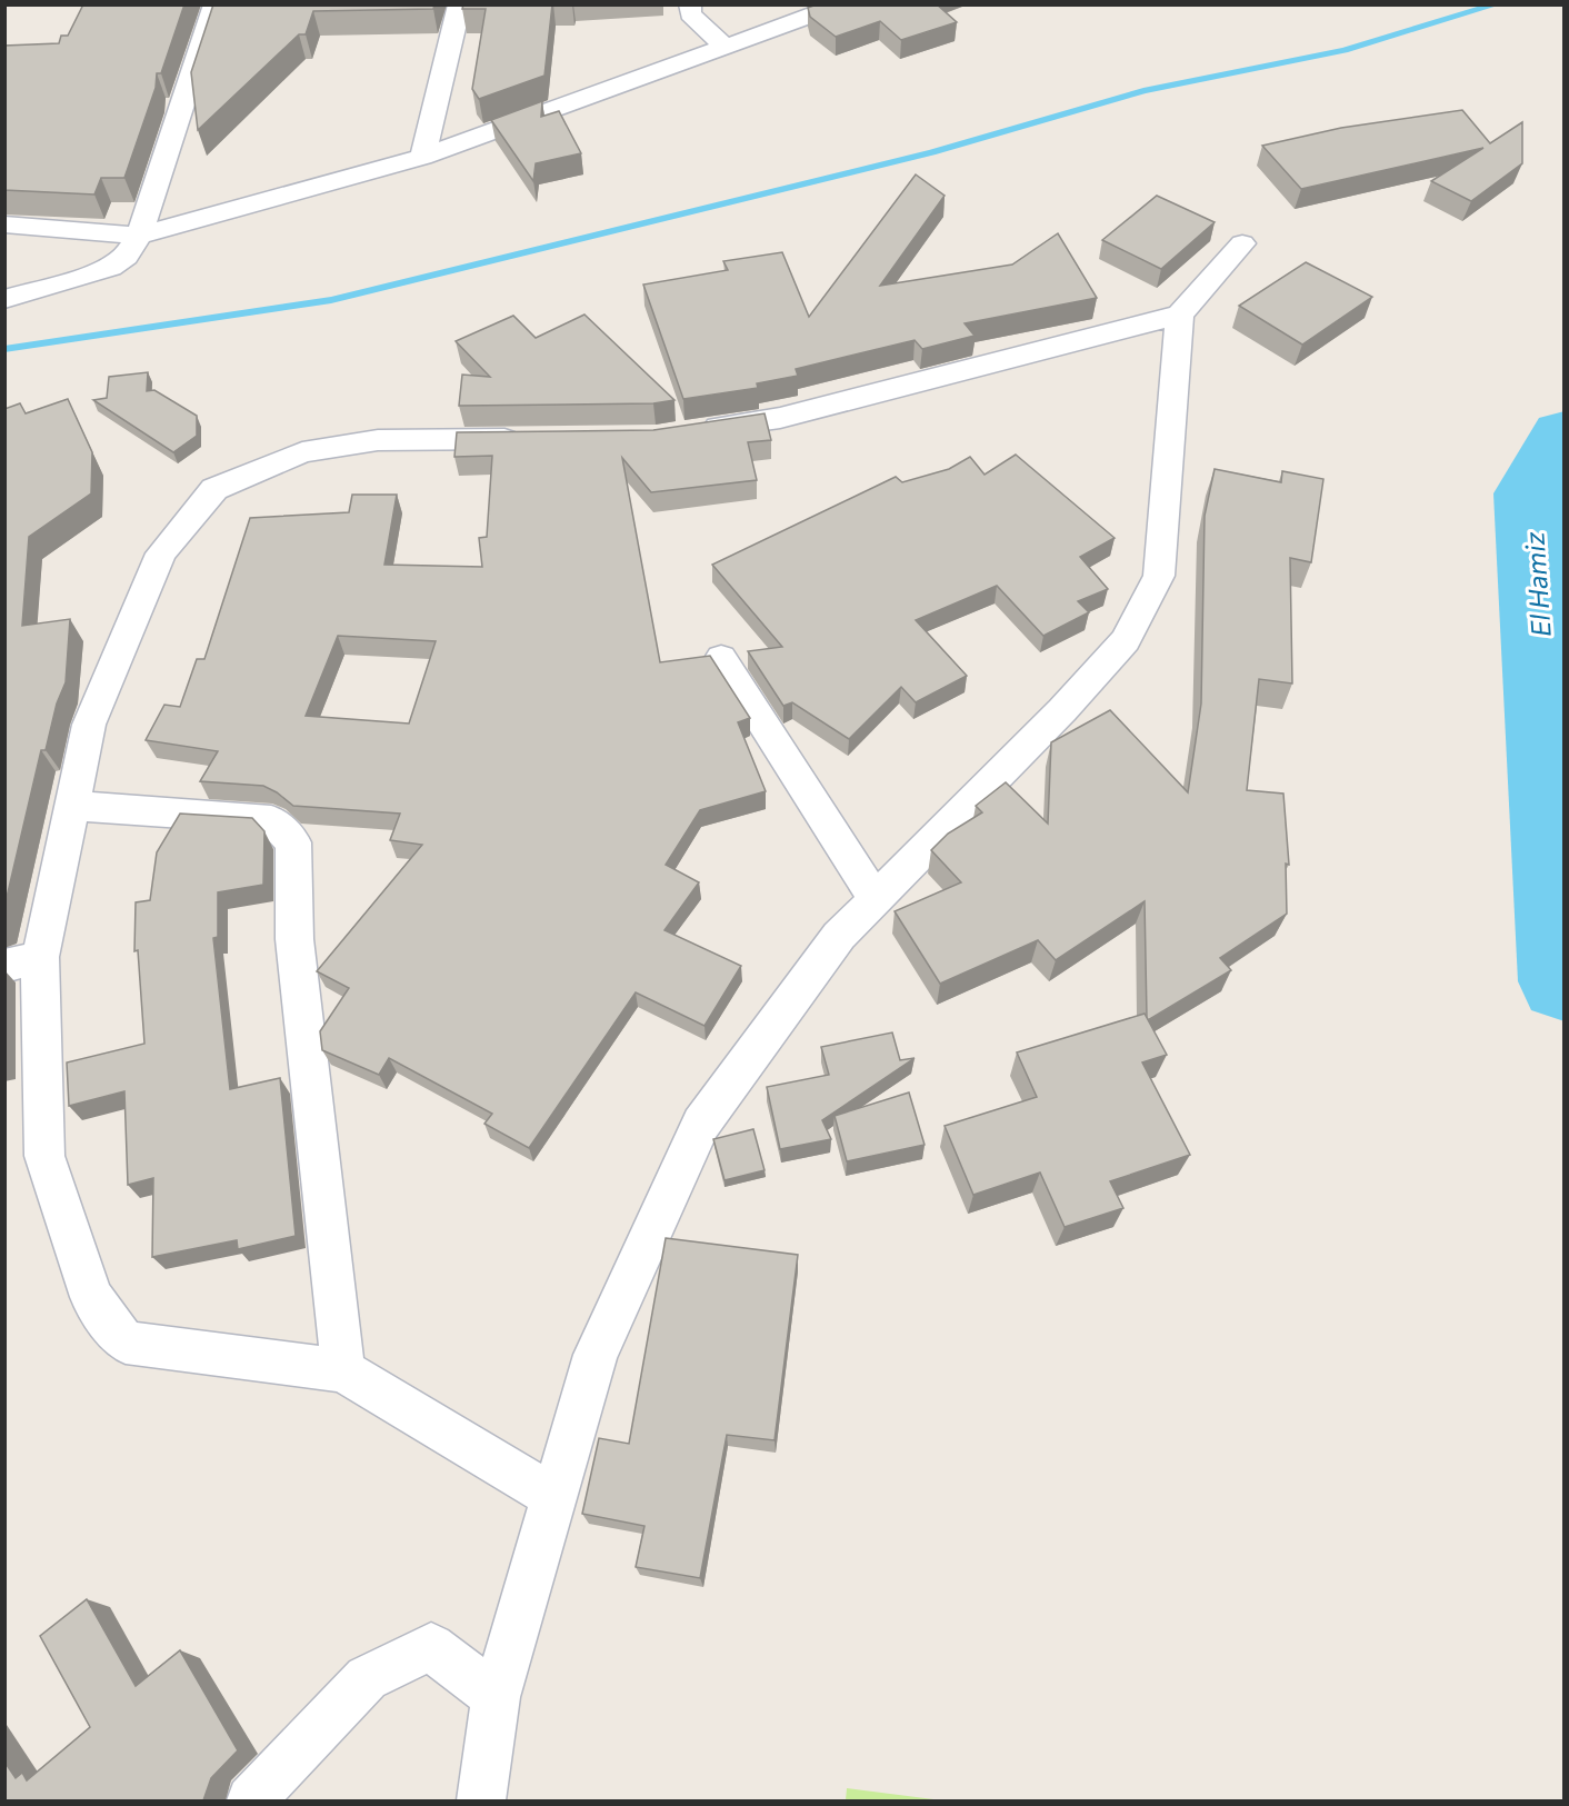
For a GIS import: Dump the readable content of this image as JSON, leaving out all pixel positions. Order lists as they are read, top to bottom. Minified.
{"water":["El Hamiz"]}
